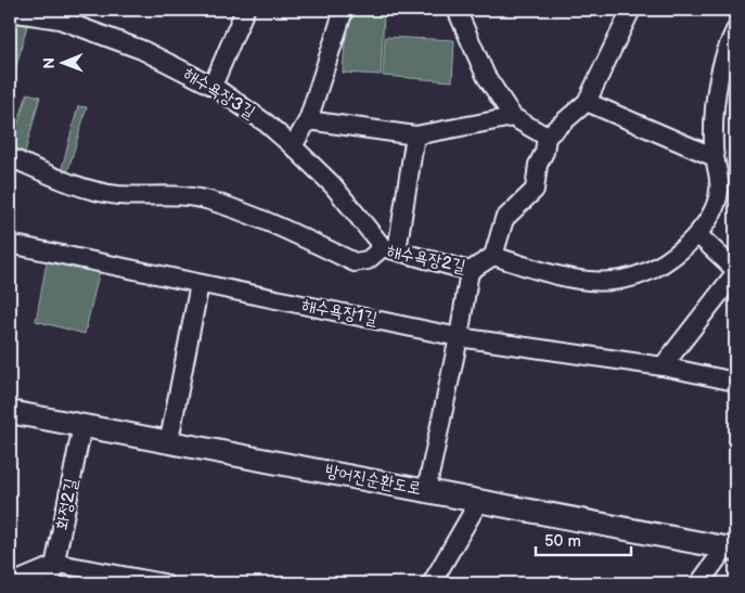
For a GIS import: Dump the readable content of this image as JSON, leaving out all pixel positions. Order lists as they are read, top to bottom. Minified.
{"streets":{"main road":["방어진순환도로"],"street":["해수욕장3길","해수욕장2길","해수욕장1길","화정2길"]},"crossings":[["해수욕장3길","해수욕장2길"],["방어진순환도로","화정2길"]],"scale_bar":"50 m","north":"left"}
